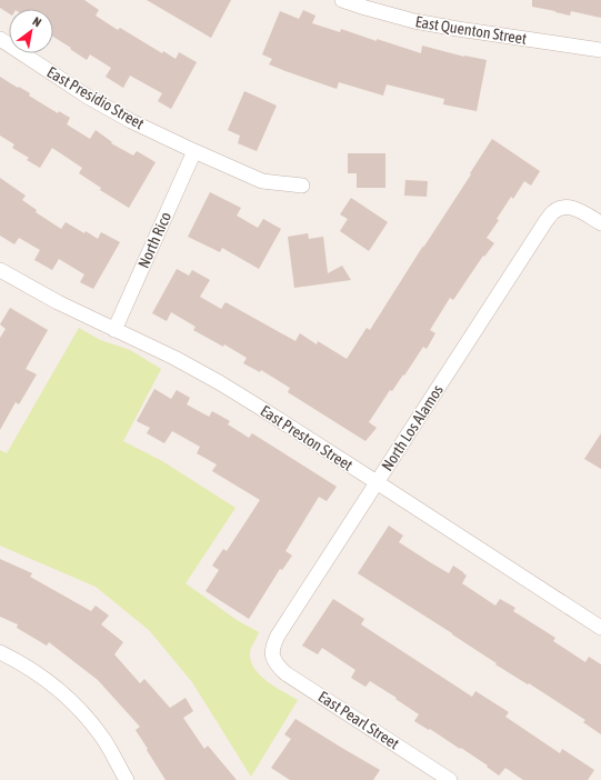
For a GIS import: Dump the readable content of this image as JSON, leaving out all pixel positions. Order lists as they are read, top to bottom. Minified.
{"streets":{"street":["East Quenton Street","East Presidio Street","North Rico","North Los Alamos","East Preston Street","East Pearl Street"]},"crossings":[["East Presidio Street","North Rico"],["North Rico","East Preston Street"],["North Los Alamos","East Preston Street"],["North Los Alamos","East Pearl Street"]],"north":"top right"}
